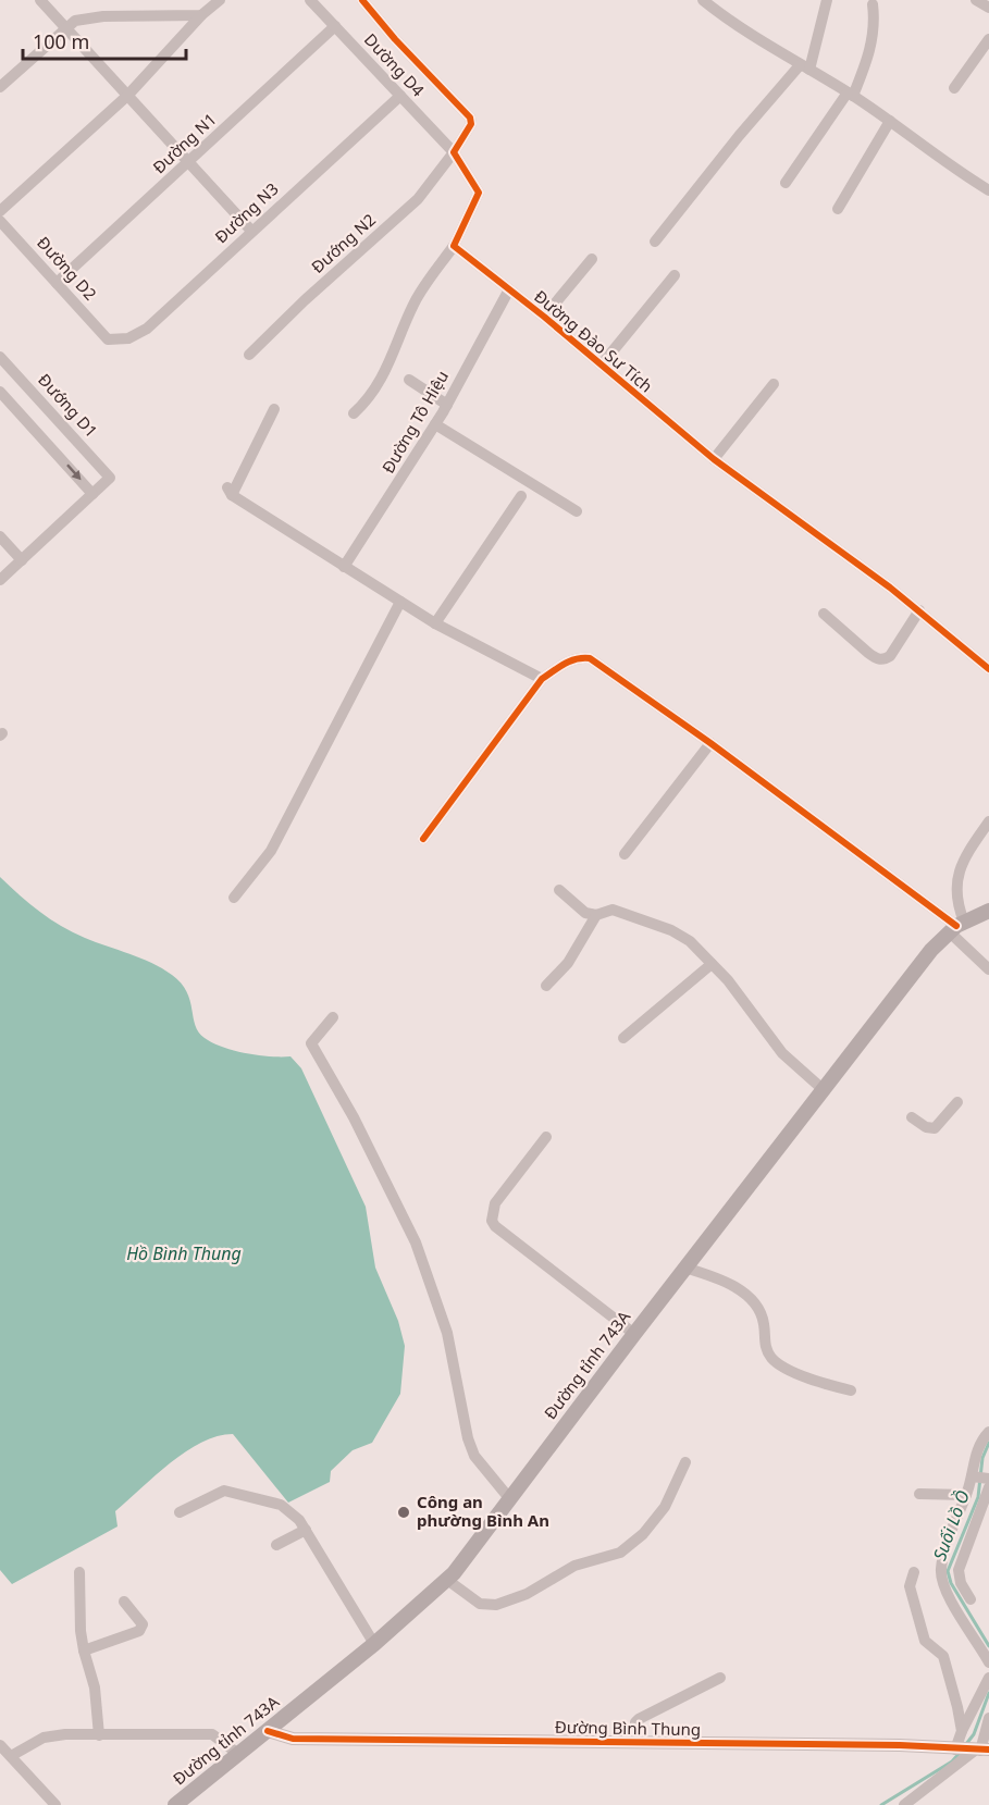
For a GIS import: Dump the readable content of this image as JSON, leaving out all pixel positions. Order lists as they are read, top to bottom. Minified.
{"streets":{"main road":["Đường tỉnh 743A"],"street":["Dường D4","Đường N1","Đường N3","Đướng N2","Đường D2","Đường Đào Sư Tích","Đướng D1","Đường Tô Hiệu","Đường Bình Thung"]},"crossings":[["Dường D4","Đường N1"],["Dường D4","Đường N3"],["Dường D4","Đướng N2"],["Đường N1","Đường D2"],["Đường N3","Đường D2"],["Đường Đào Sư Tích","Đường Tô Hiệu"],["Đường tỉnh 743A","Đường Bình Thung"]],"water":["Hồ Bình Thung","Suối Lồ Ồ"],"places":["Công an phường Bình An"],"scale_bar":"100 m"}
